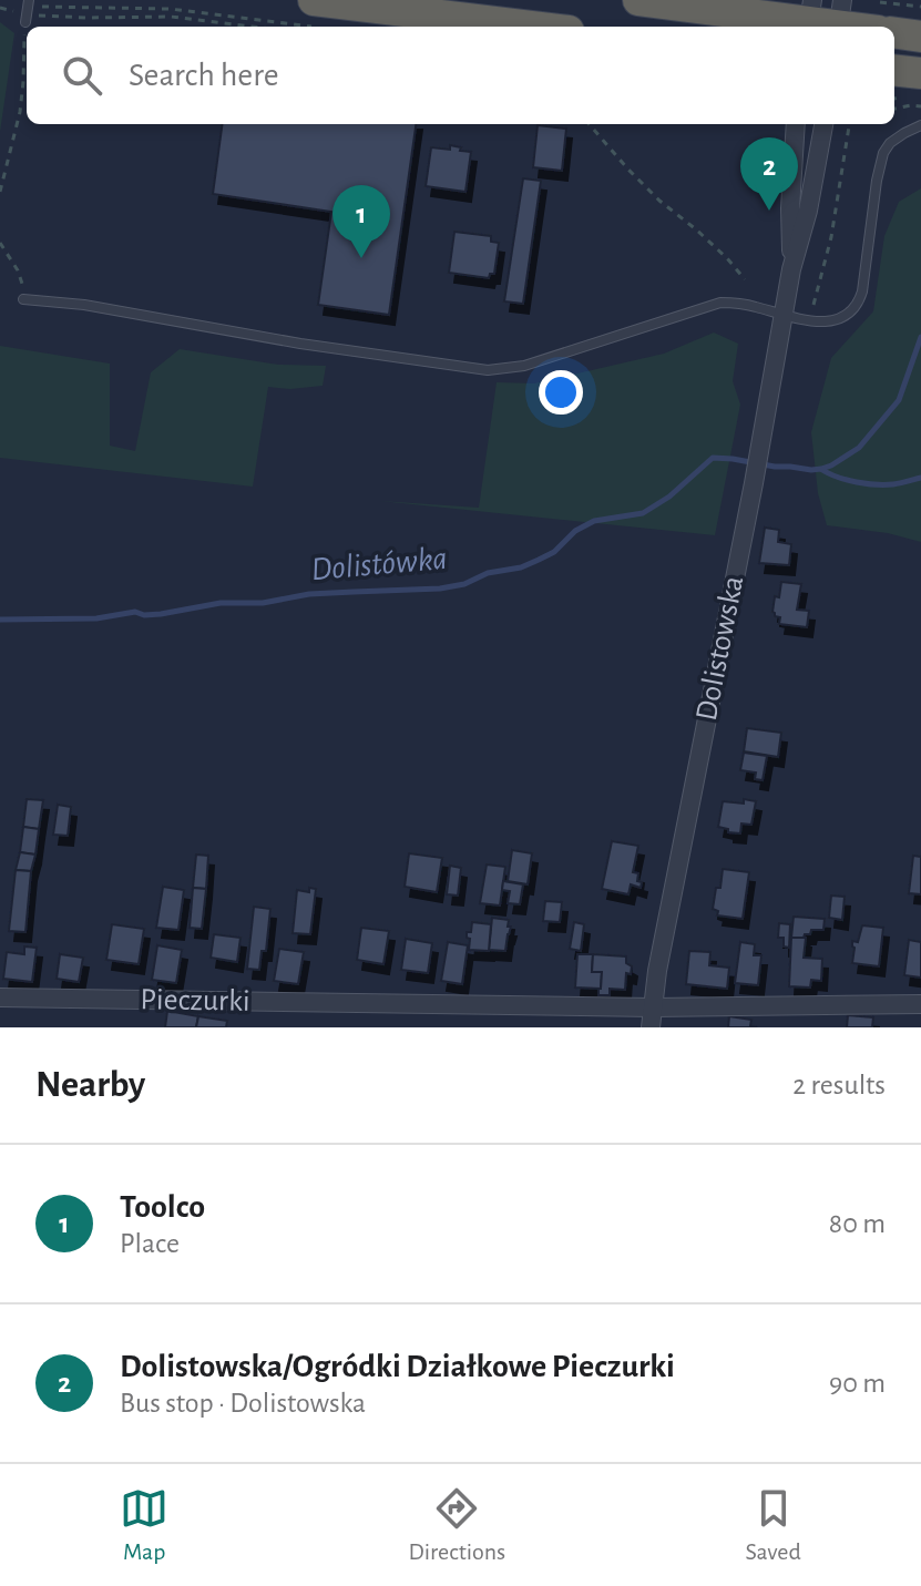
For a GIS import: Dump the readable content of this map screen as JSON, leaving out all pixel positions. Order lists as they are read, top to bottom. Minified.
{"streets":{"street":["Dolistowska","Pieczurki"]},"crossings":[["Dolistowska","Pieczurki"]],"water":["Dolistówka"],"page":{"search":"Search here","pins":["2","1"],"heading":["Nearby","2 results"],"list":[{"mark":"1","name":"Toolco","note":"Place","value":"80 m"},{"mark":"2","name":"Dolistowska/Ogródki Działkowe Pieczurki","note":"Bus stop · Dolistowska","value":"90 m"}],"nav":["Map","Directions","Saved"]}}
